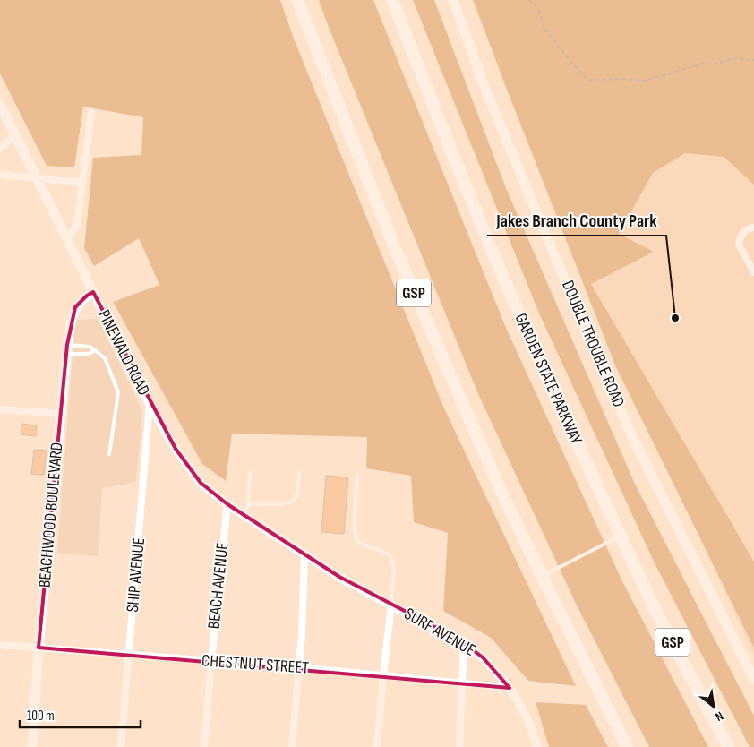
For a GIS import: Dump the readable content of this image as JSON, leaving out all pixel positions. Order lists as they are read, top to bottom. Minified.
{"streets":{"highway":["GSP","GARDEN STATE PARKWAY"],"main road":["DOUBLE TROUBLE ROAD","PINEWALD ROAD","BEACHWOOD BOULEVARD"],"street":["SHIP AVENUE","BEACH AVENUE","SURF AVENUE","CHESTNUT STREET"]},"crossings":[["PINEWALD ROAD","BEACHWOOD BOULEVARD"],["PINEWALD ROAD","SHIP AVENUE"],["PINEWALD ROAD","BEACH AVENUE"],["PINEWALD ROAD","SURF AVENUE"],["BEACHWOOD BOULEVARD","CHESTNUT STREET"],["SHIP AVENUE","CHESTNUT STREET"],["BEACH AVENUE","CHESTNUT STREET"],["SURF AVENUE","CHESTNUT STREET"]],"places":["Jakes Branch County Park"],"scale_bar":"100 m","north":"bottom right"}
